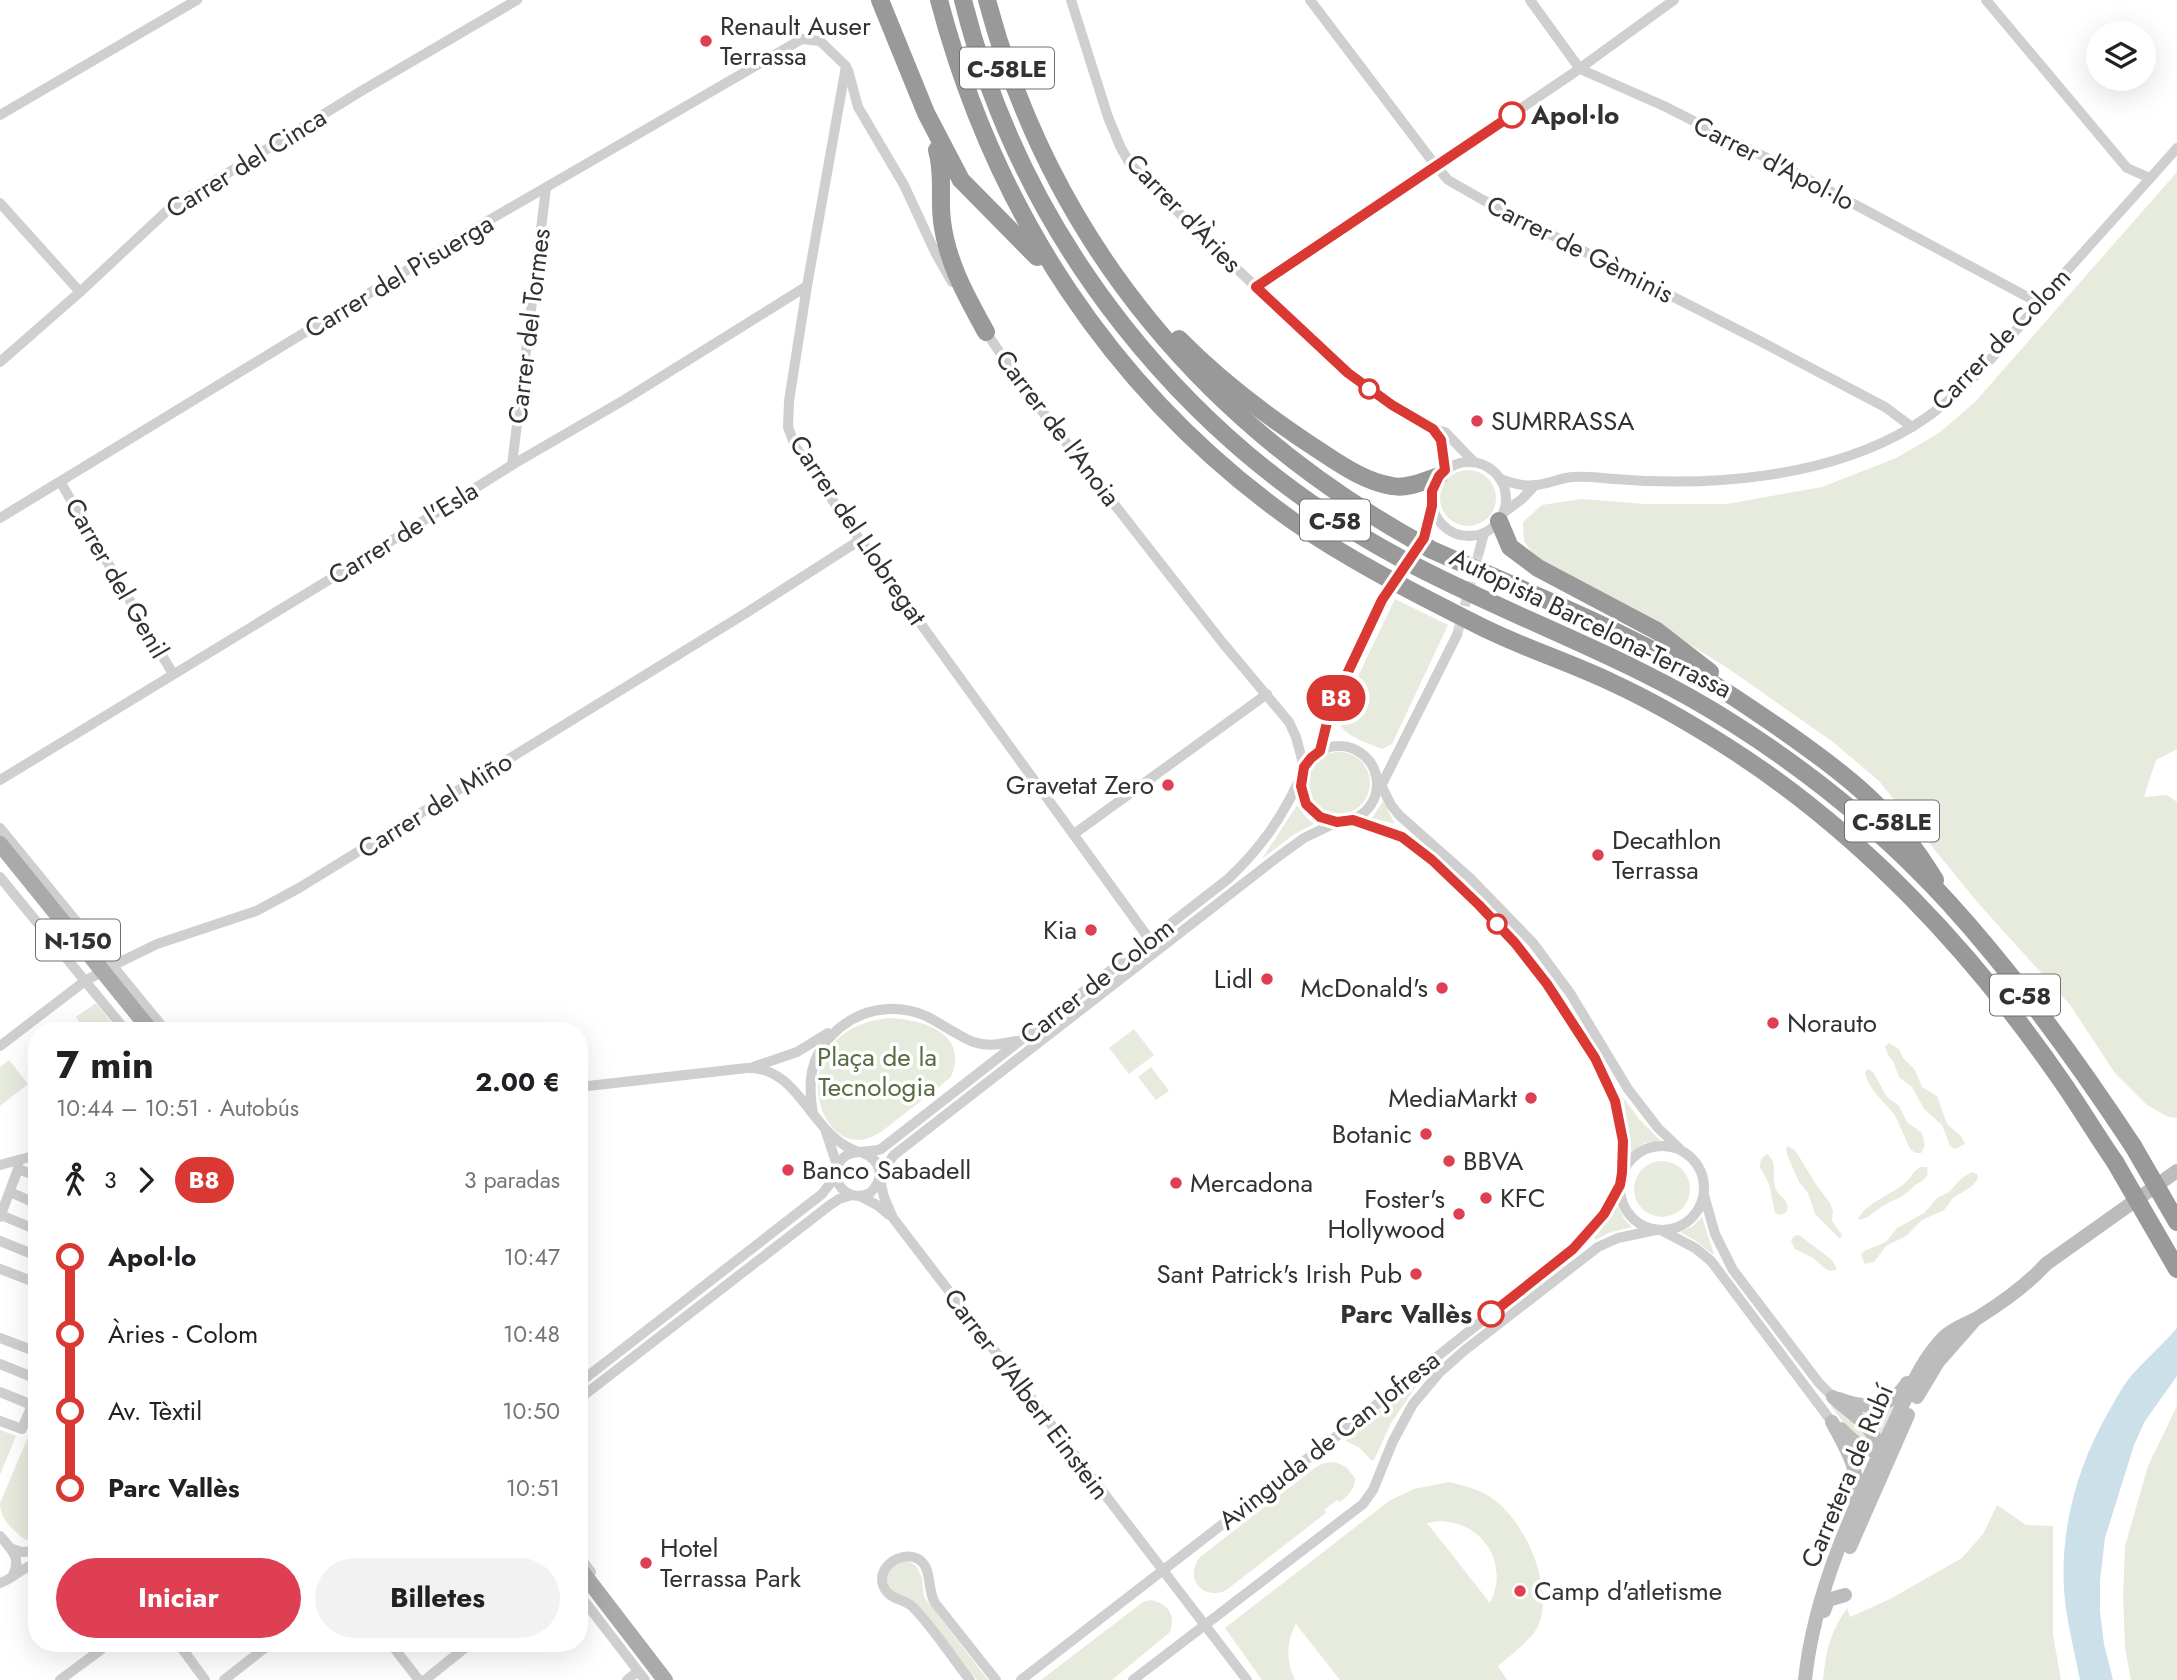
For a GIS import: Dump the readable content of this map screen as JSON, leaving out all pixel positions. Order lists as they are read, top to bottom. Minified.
{"streets":{"highway":["C-58LE","C-58","Autopista Barcelona-Terrassa"],"main road":["N-150","Carretera de Rubí"],"street":["Carrer del Cinca","Carrer d'Apol·lo","Carrer d'Àries","Carrer de Gèminis","Carrer del Pisuerga","Carrer del Tormes","Carrer de Colom","Carrer de l'Anoia","Carrer del Llobregat","Carrer de l'Esla","Carrer del Genil","Carrer del Miño","Carrer d'Albert Einstein","Avinguda de Can Jofresa"]},"crossings":[["C-58LE","Autopista Barcelona-Terrassa"],["Carrer d'Apol·lo","Carrer de Colom"],["Carrer d'Àries","Carrer de Colom"],["Carrer de Gèminis","Carrer de Colom"],["Carrer del Pisuerga","Carrer del Tormes"],["Carrer del Pisuerga","Carrer de l'Anoia"],["Carrer del Pisuerga","Carrer del Llobregat"],["Carrer del Pisuerga","Carrer del Genil"],["Carrer del Tormes","Carrer de l'Esla"],["Carrer de Colom","Carrer de l'Anoia"],["Carrer de Colom","Carrer del Llobregat"],["Carrer de Colom","Carrer d'Albert Einstein"],["Carrer de l'Anoia","Carrer del Llobregat"],["Carrer del Llobregat","Carrer de l'Esla"],["Carrer del Llobregat","Carrer del Miño"],["Carrer de l'Esla","Carrer del Genil"],["Carrer d'Albert Einstein","Avinguda de Can Jofresa"]],"parks":["Plaça de la Tecnologia"],"places":["Renault Auser Terrassa","Apol·lo","SUMRRASSA","Gravetat Zero","Decathlon Terrassa","Kia","Lidl","McDonald's","Norauto","MediaMarkt","Botanic","BBVA","Banco Sabadell","Mercadona","KFC","Foster's Hollywood","Sant Patrick's Irish Pub","Parc Vallès","Hotel Terrassa Park","Camp d'atletisme"],"lines":["bus line B8"],"page":{"on_map":"B8","heading":["7 min","10:44 – 10:51 · Autobús","2.00 €"],"legs":["3","B8","3 paradas"],"list":[{"name":"Apol·lo","value":"10:47"},{"name":"Àries - Colom","value":"10:48"},{"name":"Av. Tèxtil","value":"10:50"},{"name":"Parc Vallès","value":"10:51"}],"buttons":["Iniciar","Billetes"]}}
